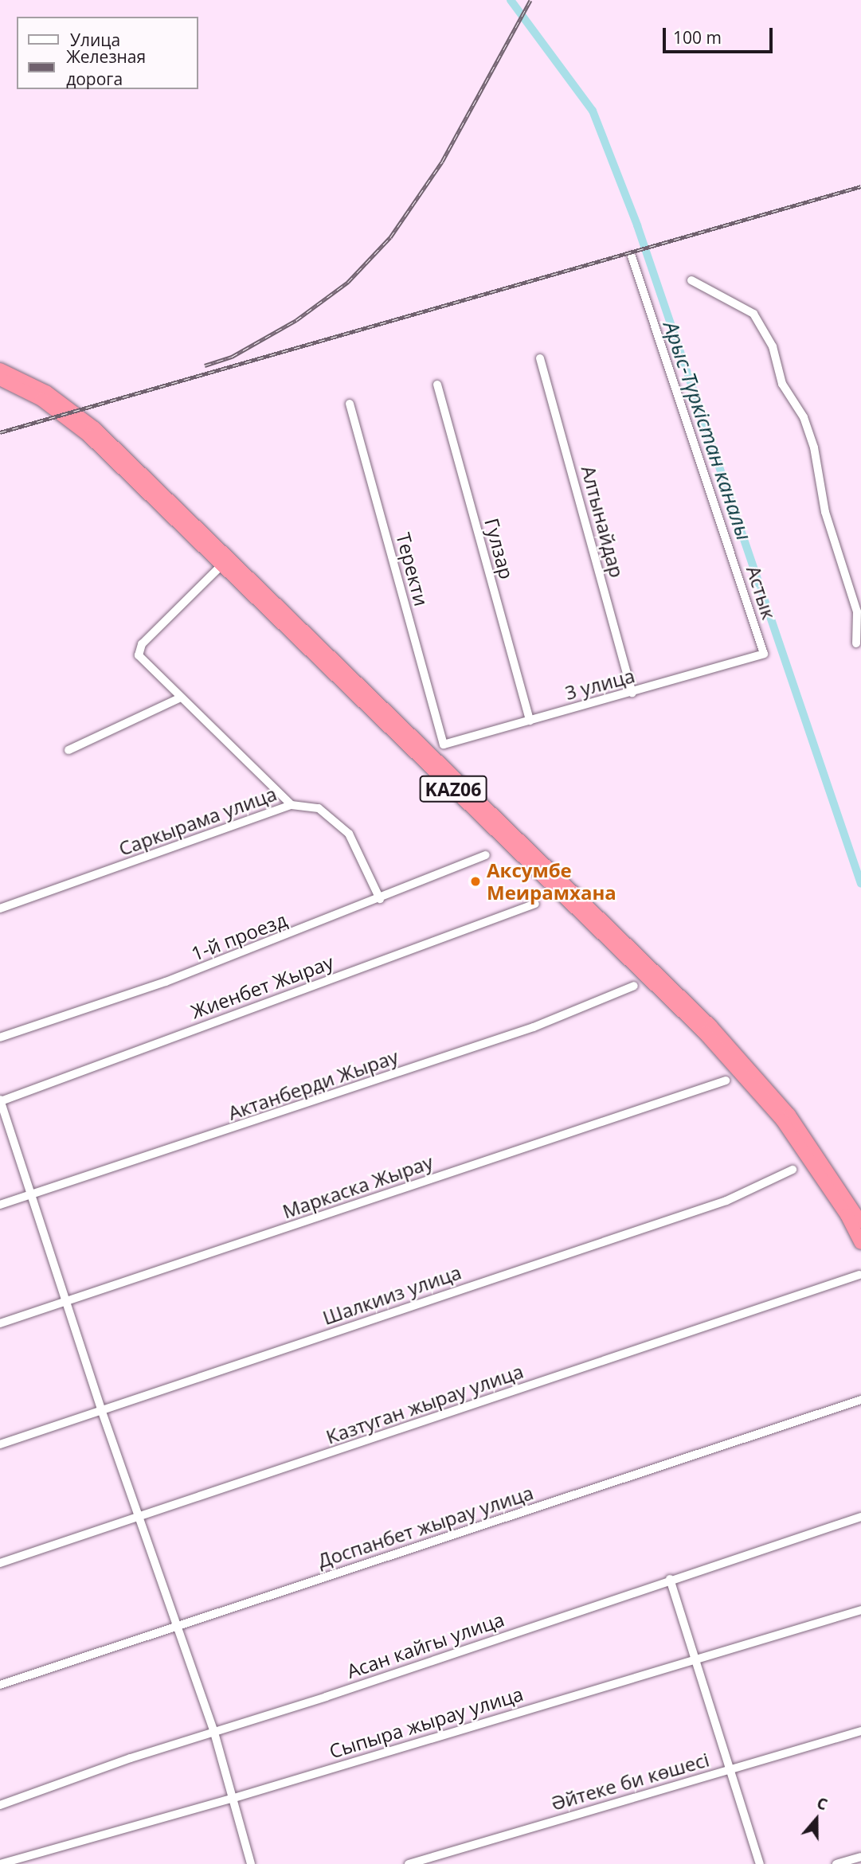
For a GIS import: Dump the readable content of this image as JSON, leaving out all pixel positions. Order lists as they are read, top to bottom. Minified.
{"streets":{"highway":["KАZ06"],"street":["Алтынайдар","Гулзар","Теректи","Астык","3 улица","Саркырама улица","1-й проезд","Жиенбет Жырау","Актанберди Жырау","Маркаска Жырау","Шалкииз улица","Казтуган жырау улица","Доспанбет жырау улица","Асан кайгы улица","Сыпыра жырау улица","Әйтеке би көшесі"]},"crossings":[["Алтынайдар","3 улица"],["Гулзар","3 улица"],["Теректи","3 улица"],["Астык","3 улица"],["KАZ06","Саркырама улица"]],"water":["Арыс-Түркістан каналы"],"places":["Аксумбе Меирамхана"],"legend":["Улица","Железная дорога"],"scale_bar":"100 m","north":"top"}
